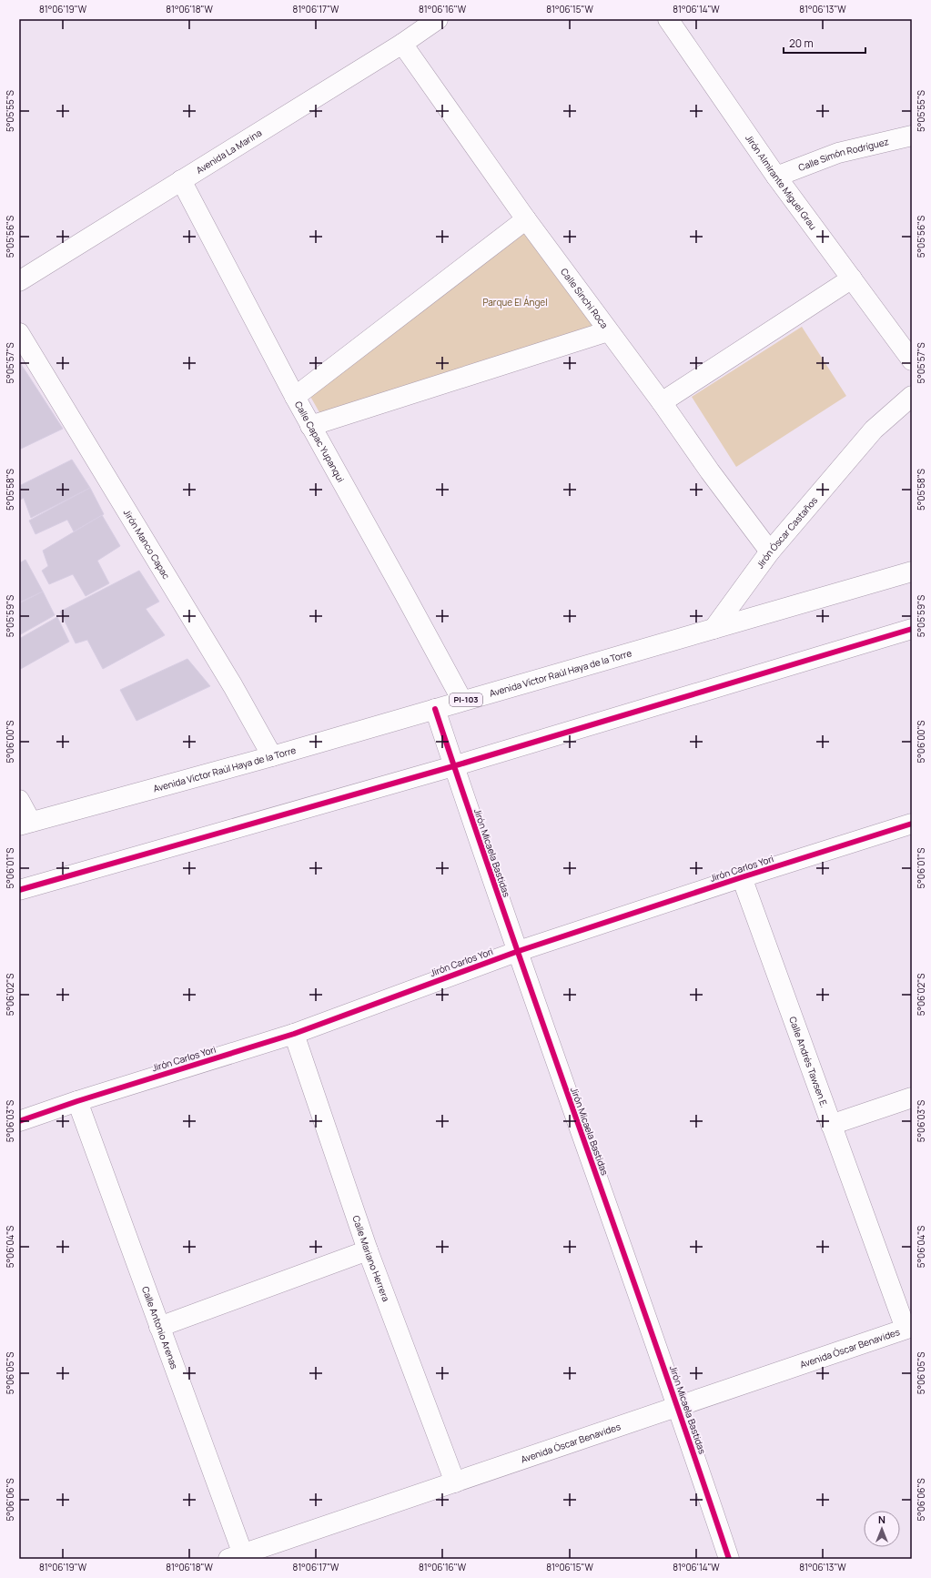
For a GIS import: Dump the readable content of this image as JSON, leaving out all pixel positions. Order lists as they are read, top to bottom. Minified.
{"streets":{"street":["Avenida La Marina","Calle Simón Rodríguez","Jirón Almirante Miguel Grau","Calle Sinchi Roca","Calle Capac Yupanqui","Jirón Óscar Castaños","Jirón Manco Capac","Avenida Víctor Raúl Haya de la Torre","PI-103","Jirón Micaela Bastidas","Jirón Carlos Yori","Calle Andrés Tawsen E.","Calle Mariano Herrera","Calle Antonio Arenas","Avenida Óscar Benavides"]},"crossings":[["Avenida La Marina","Calle Sinchi Roca"],["Avenida La Marina","Calle Capac Yupanqui"],["Calle Simón Rodríguez","Jirón Almirante Miguel Grau"],["Calle Sinchi Roca","Jirón Óscar Castaños"],["Calle Capac Yupanqui","Avenida Víctor Raúl Haya de la Torre"],["Jirón Óscar Castaños","Avenida Víctor Raúl Haya de la Torre"],["Jirón Manco Capac","Avenida Víctor Raúl Haya de la Torre"],["Avenida Víctor Raúl Haya de la Torre","Jirón Micaela Bastidas"],["Jirón Micaela Bastidas","Jirón Carlos Yori"],["Jirón Micaela Bastidas","Avenida Óscar Benavides"],["Jirón Carlos Yori","Calle Andrés Tawsen E."],["Jirón Carlos Yori","Calle Mariano Herrera"],["Jirón Carlos Yori","Calle Antonio Arenas"],["Calle Andrés Tawsen E.","Avenida Óscar Benavides"],["Calle Mariano Herrera","Avenida Óscar Benavides"],["Calle Antonio Arenas","Avenida Óscar Benavides"]],"parks":["Parque El Ángel"],"scale_bar":"20 m","north":"top","coordinates":["81°06'19\"W","81°06'18\"W","81°06'17\"W","81°06'16\"W","81°06'15\"W","81°06'14\"W","81°06'13\"W","5°05'55\"S","5°05'56\"S","5°05'57\"S","5°05'58\"S","5°05'59\"S","5°06'00\"S","5°06'01\"S","5°06'02\"S","5°06'03\"S","5°06'04\"S","5°06'05\"S","5°06'06\"S"]}
